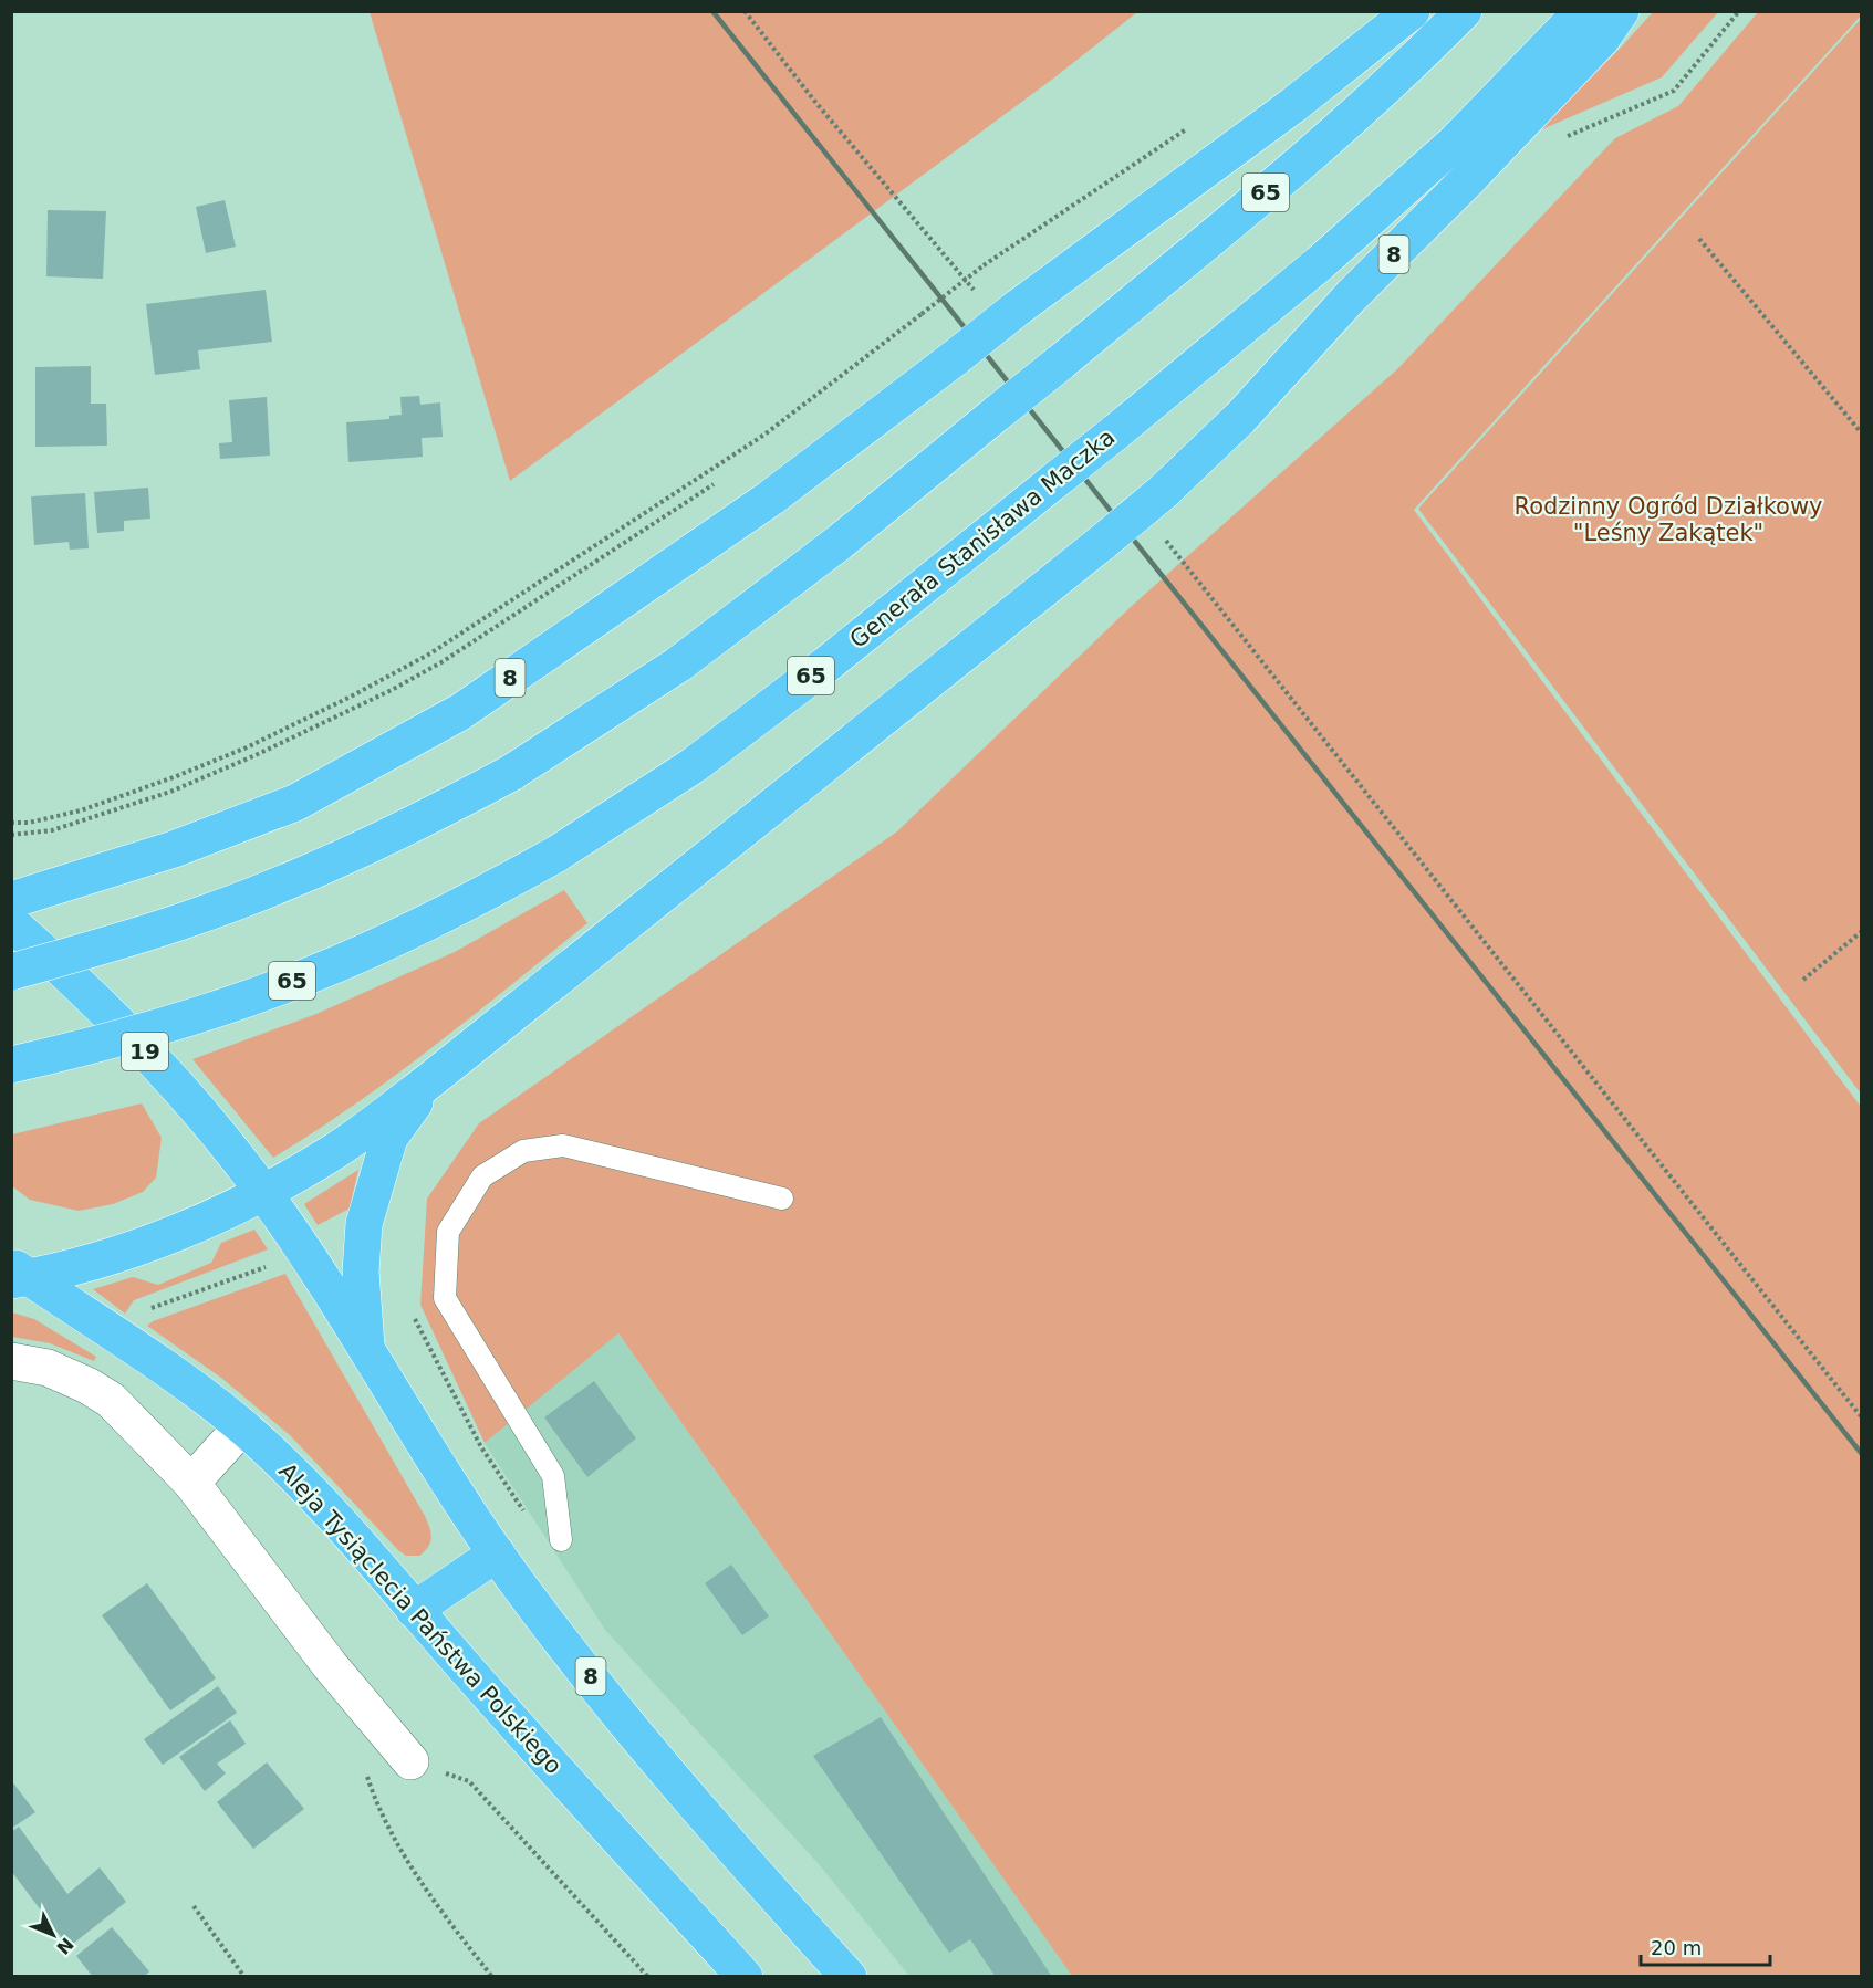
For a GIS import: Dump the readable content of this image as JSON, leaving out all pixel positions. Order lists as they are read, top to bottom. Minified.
{"streets":{"highway":["65","8","Generała Stanisława Maczka","19","Aleja Tysiąclecia Państwa Polskiego"]},"crossings":[["8","19"]],"parks":["Rodzinny Ogród Działkowy \"Leśny Zakątek\""],"scale_bar":"20 m","north":"bottom right"}
